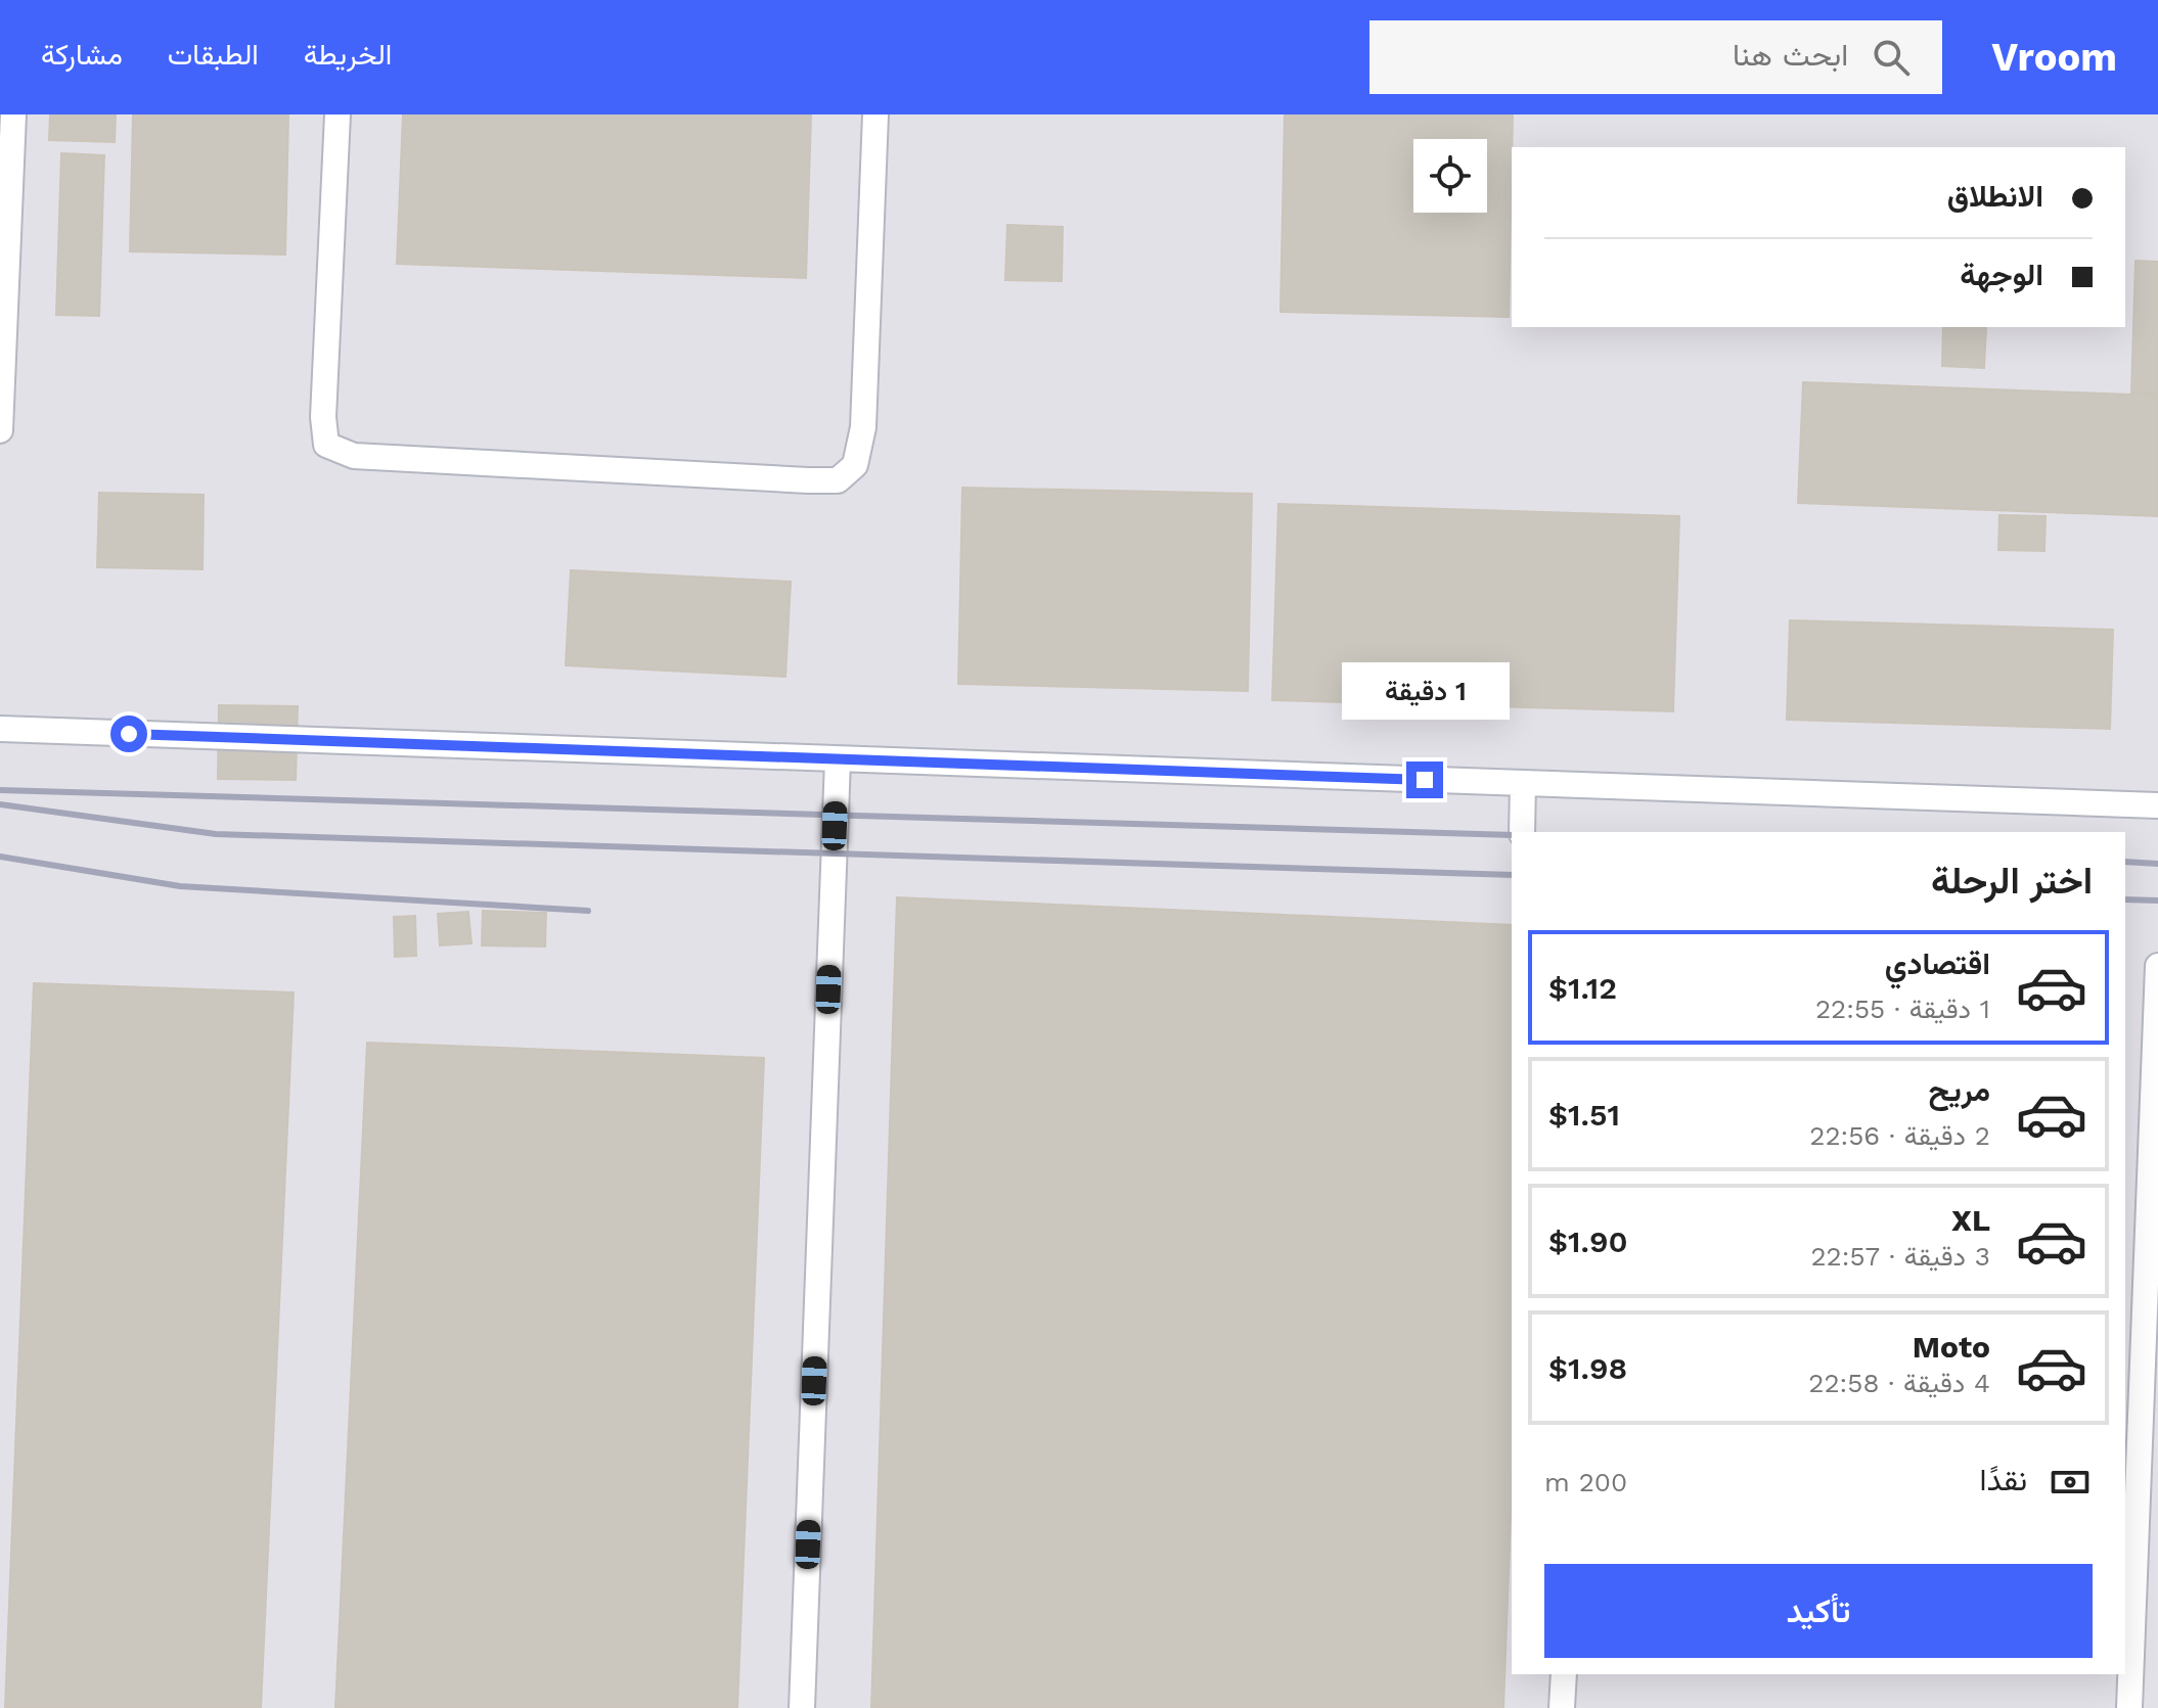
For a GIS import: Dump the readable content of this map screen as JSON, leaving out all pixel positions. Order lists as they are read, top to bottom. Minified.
{"page":{"header":"Vroom","search":"ابحث هنا","nav":["الخريطة","الطبقات","مشاركة"],"banner":["الانطلاق","الوجهة"],"bubble":"1 دقيقة","heading":"اختر الرحلة","list":[{"name":"اقتصادي","note":"1 دقيقة · 22:55","value":"$1.12"},{"name":"مريح","note":"2 دقيقة · 22:56","value":"$1.51"},{"name":"XL","note":"3 دقيقة · 22:57","value":"$1.90"},{"name":"Moto","note":"4 دقيقة · 22:58","value":"$1.98"}],"pay":["نقدًا","200 m"],"buttons":"تأكيد"}}
